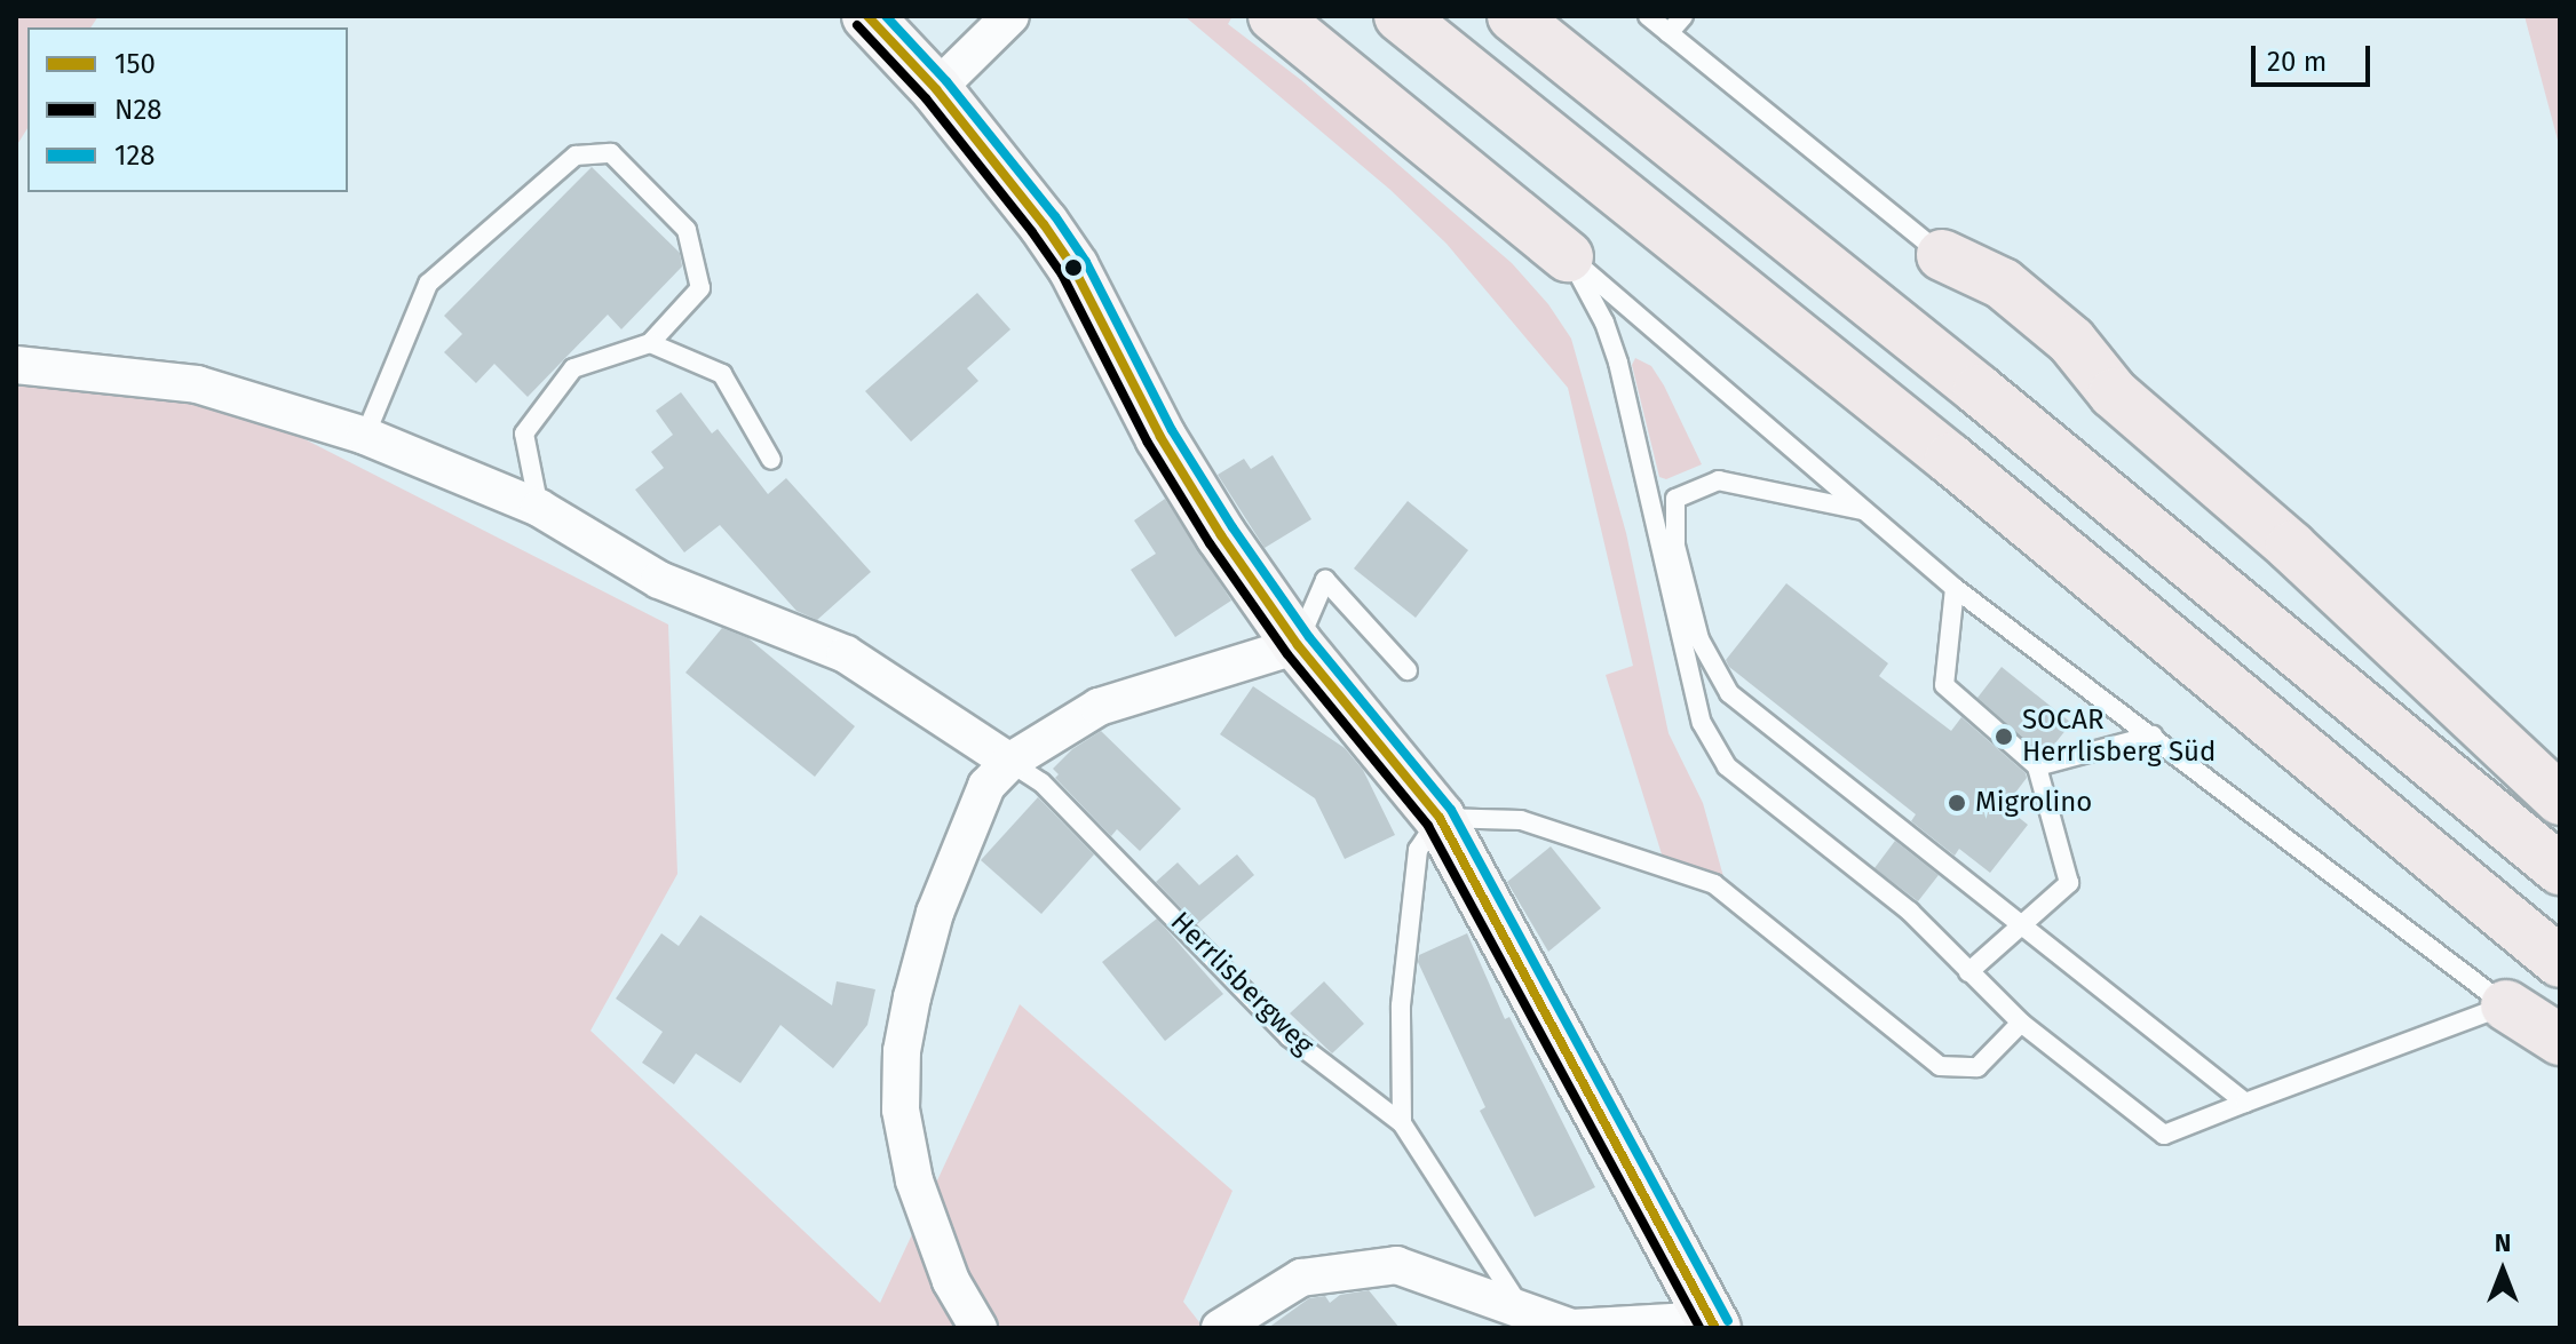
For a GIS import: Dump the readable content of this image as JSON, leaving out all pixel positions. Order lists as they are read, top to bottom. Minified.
{"streets":{"lane":["Herrlisbergweg"]},"places":["SOCAR Herrlisberg Süd","Migrolino"],"lines":["transit line 150","transit line 128","transit line N28"],"legend":["150","N28","128"],"scale_bar":"20 m","north":"top"}
